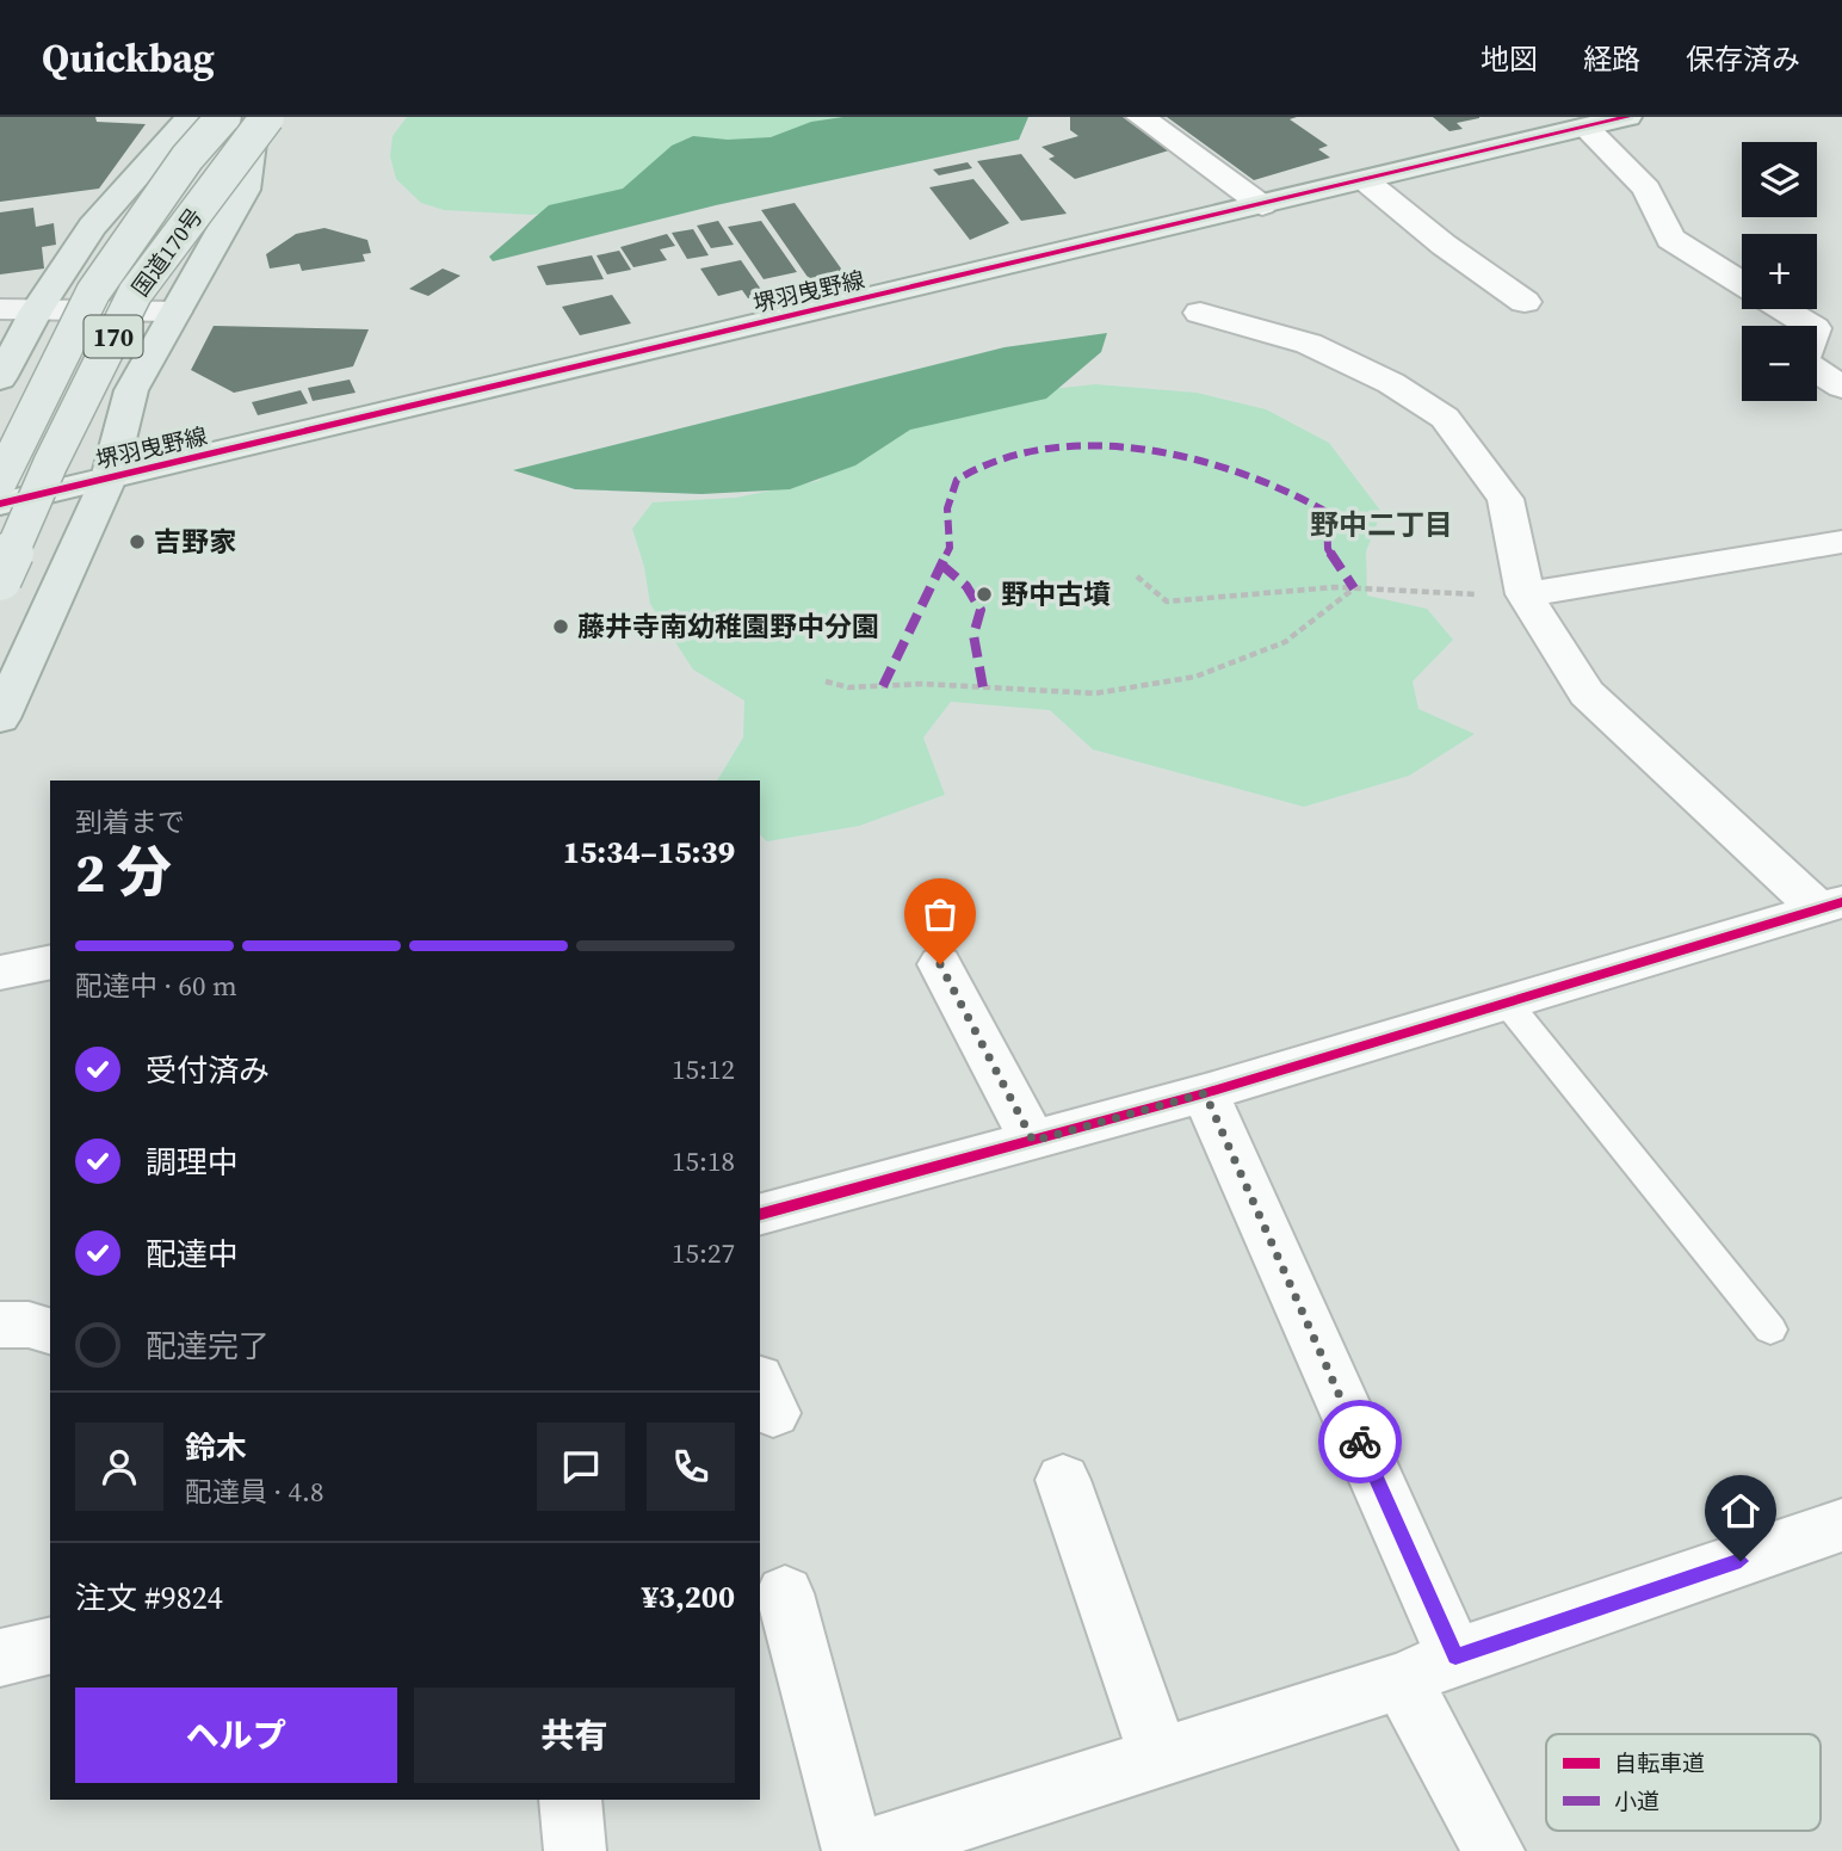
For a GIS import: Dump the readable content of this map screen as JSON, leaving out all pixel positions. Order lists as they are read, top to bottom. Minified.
{"streets":{"highway":["国道170号","170"],"main road":["堺羽曳野線"]},"districts":["野中二丁目"],"places":["吉野家","野中古墳","藤井寺南幼稚園野中分園"],"legend":["自転車道","小道"],"page":{"header":"Quickbag","nav":["地図","経路","保存済み"],"map_buttons":["+","−"],"heading":["2 分","到着まで","15:34–15:39"],"panel":["鈴木","配達員 · 4.8","注文 #9824","¥3,200"],"bar":"配達中 · 60 m","list":[["受付済み","15:12"],["調理中","15:18"],["配達中","15:27"],"配達完了"],"buttons":["ヘルプ","共有"]}}
